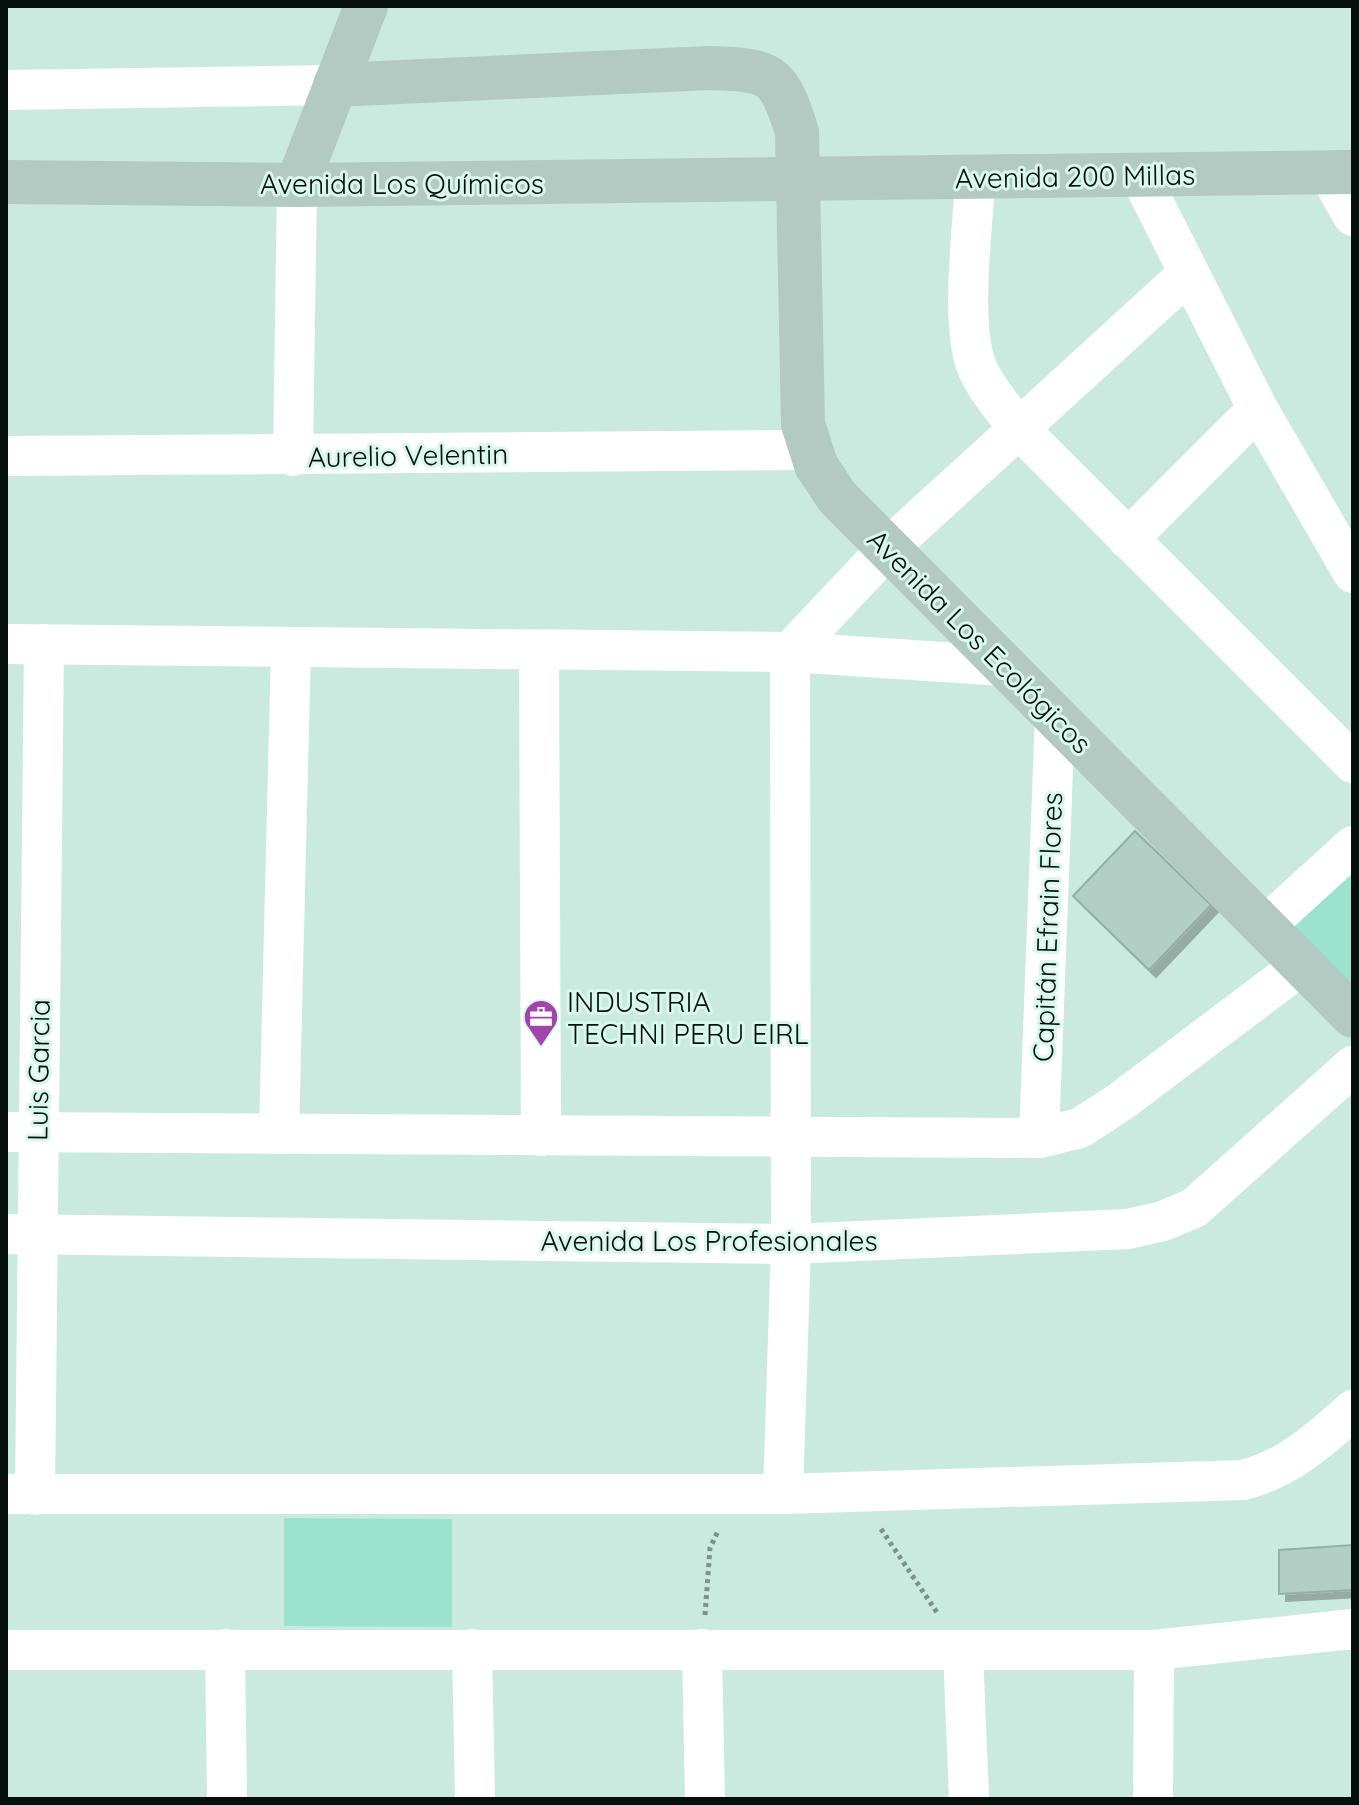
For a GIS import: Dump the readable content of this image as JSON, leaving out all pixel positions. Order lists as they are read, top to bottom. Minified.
{"streets":{"main road":["Avenida 200 Millas","Avenida Los Químicos","Avenida Los Ecológicos"],"street":["Aurelio Velentin","Capitán Efrain Flores","Luis Garcia","Avenida Los Profesionales"]},"crossings":[["Avenida 200 Millas","Avenida Los Químicos"],["Avenida 200 Millas","Avenida Los Ecológicos"],["Avenida Los Químicos","Avenida Los Ecológicos"],["Aurelio Velentin","Avenida Los Ecológicos"],["Avenida Los Ecológicos","Capitán Efrain Flores"],["Luis Garcia","Avenida Los Profesionales"]],"places":{"office":["INDUSTRIA TECHNI PERU EIRL"]}}
